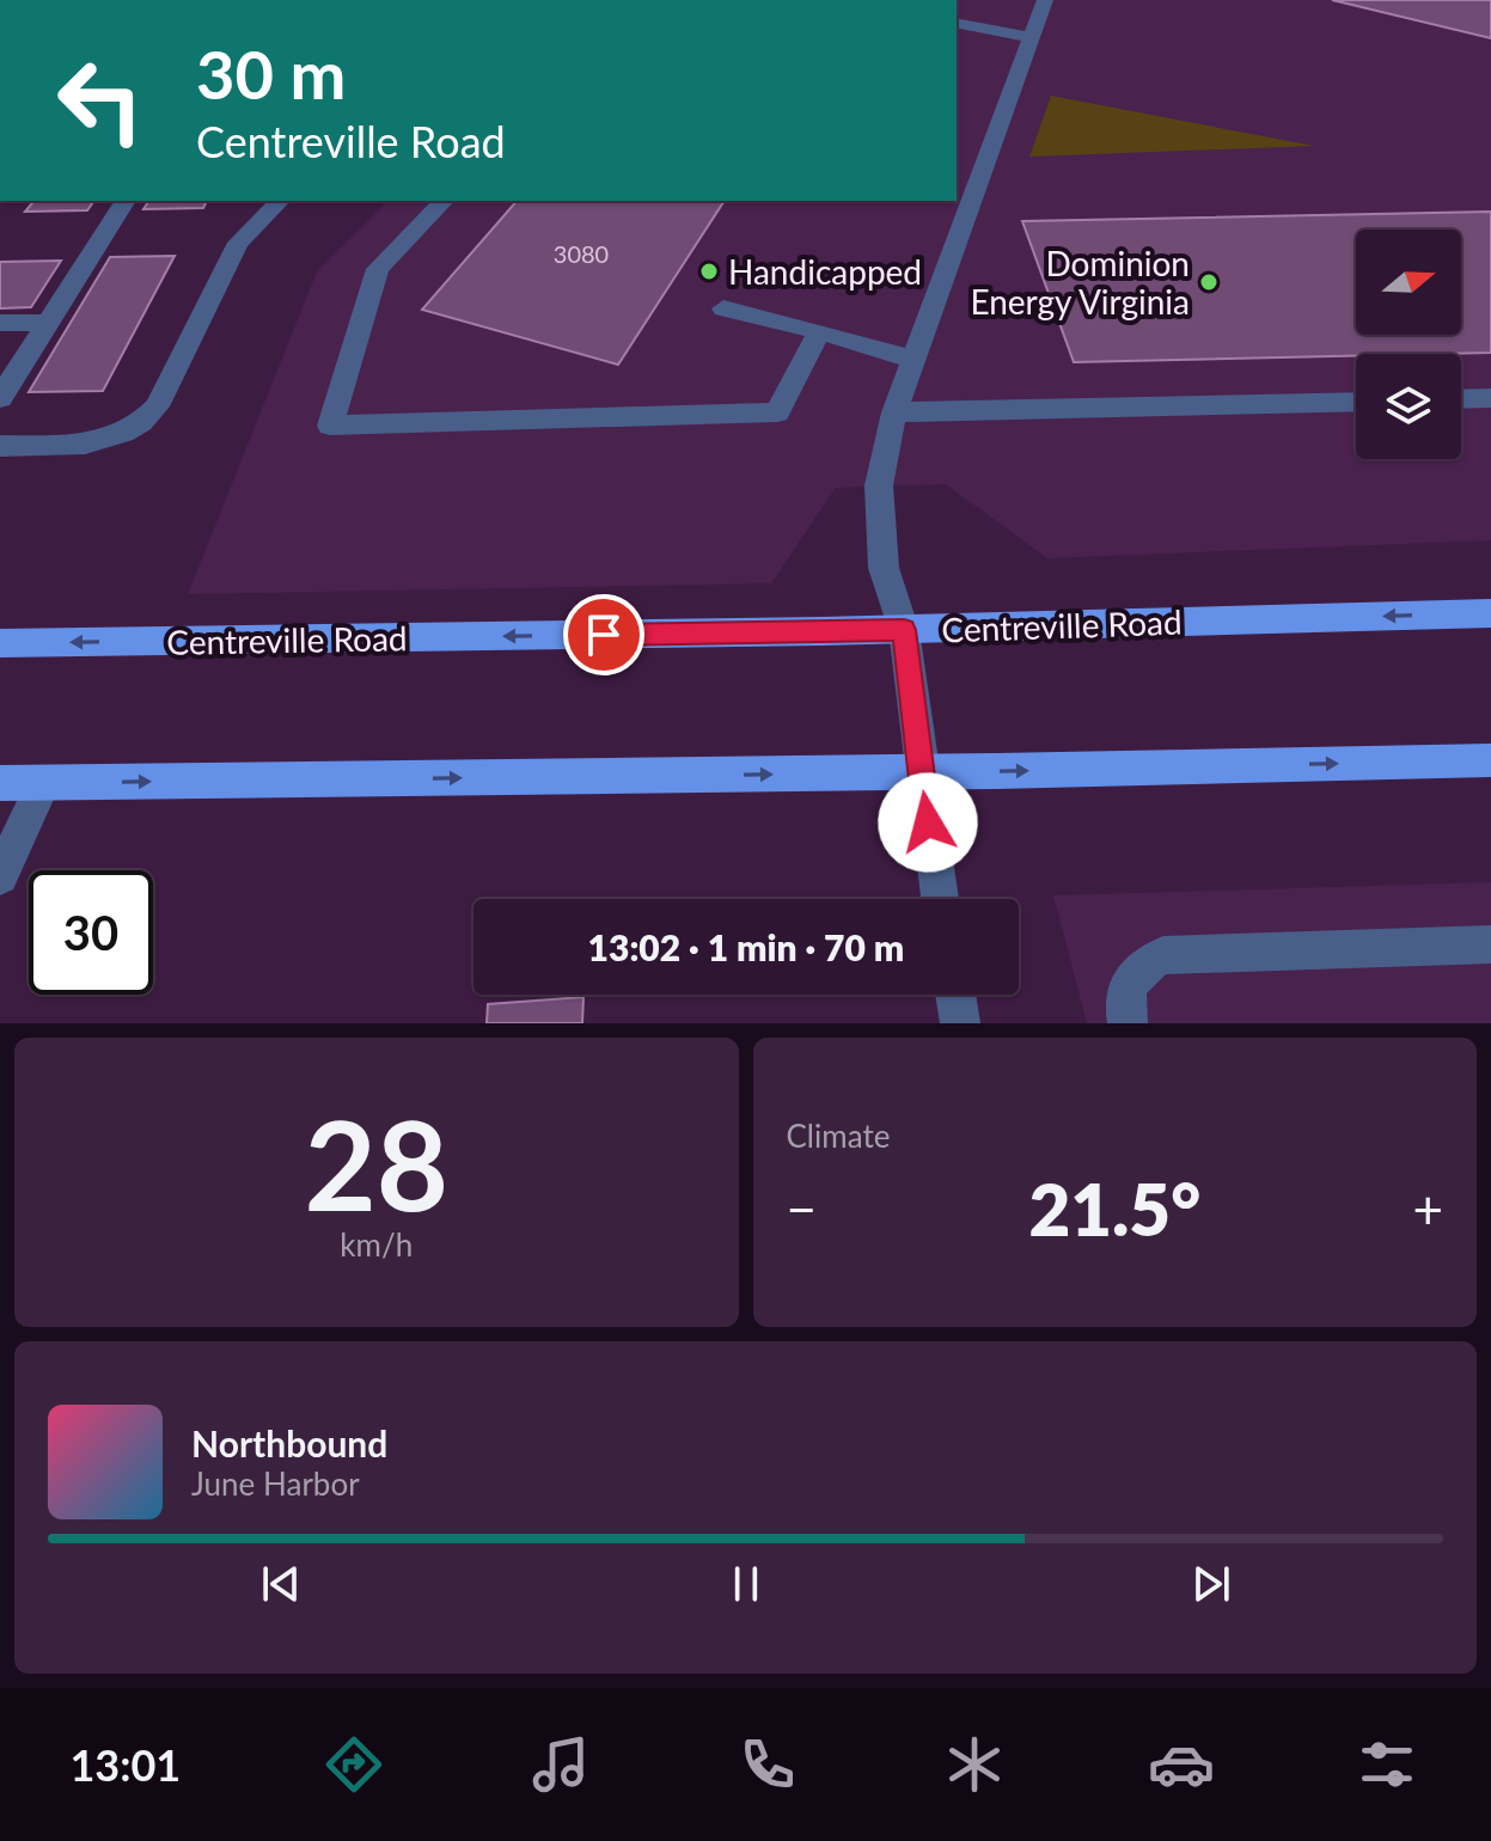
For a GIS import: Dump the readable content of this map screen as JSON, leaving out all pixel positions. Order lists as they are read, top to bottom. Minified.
{"streets":{"main road":["Centreville Road"]},"places":["Handicapped","Dominion Energy Virginia"],"house_numbers":["3080"],"north":"right","page":{"turn":["30 m","Centreville Road"],"limit":"30","trip":"13:02 · 1 min · 70 m","tile":[["28","km/h"],"Climate"],"heat":["−","21.5°","+"],"song":["Northbound","June Harbor"],"tabs":"13:01"}}
